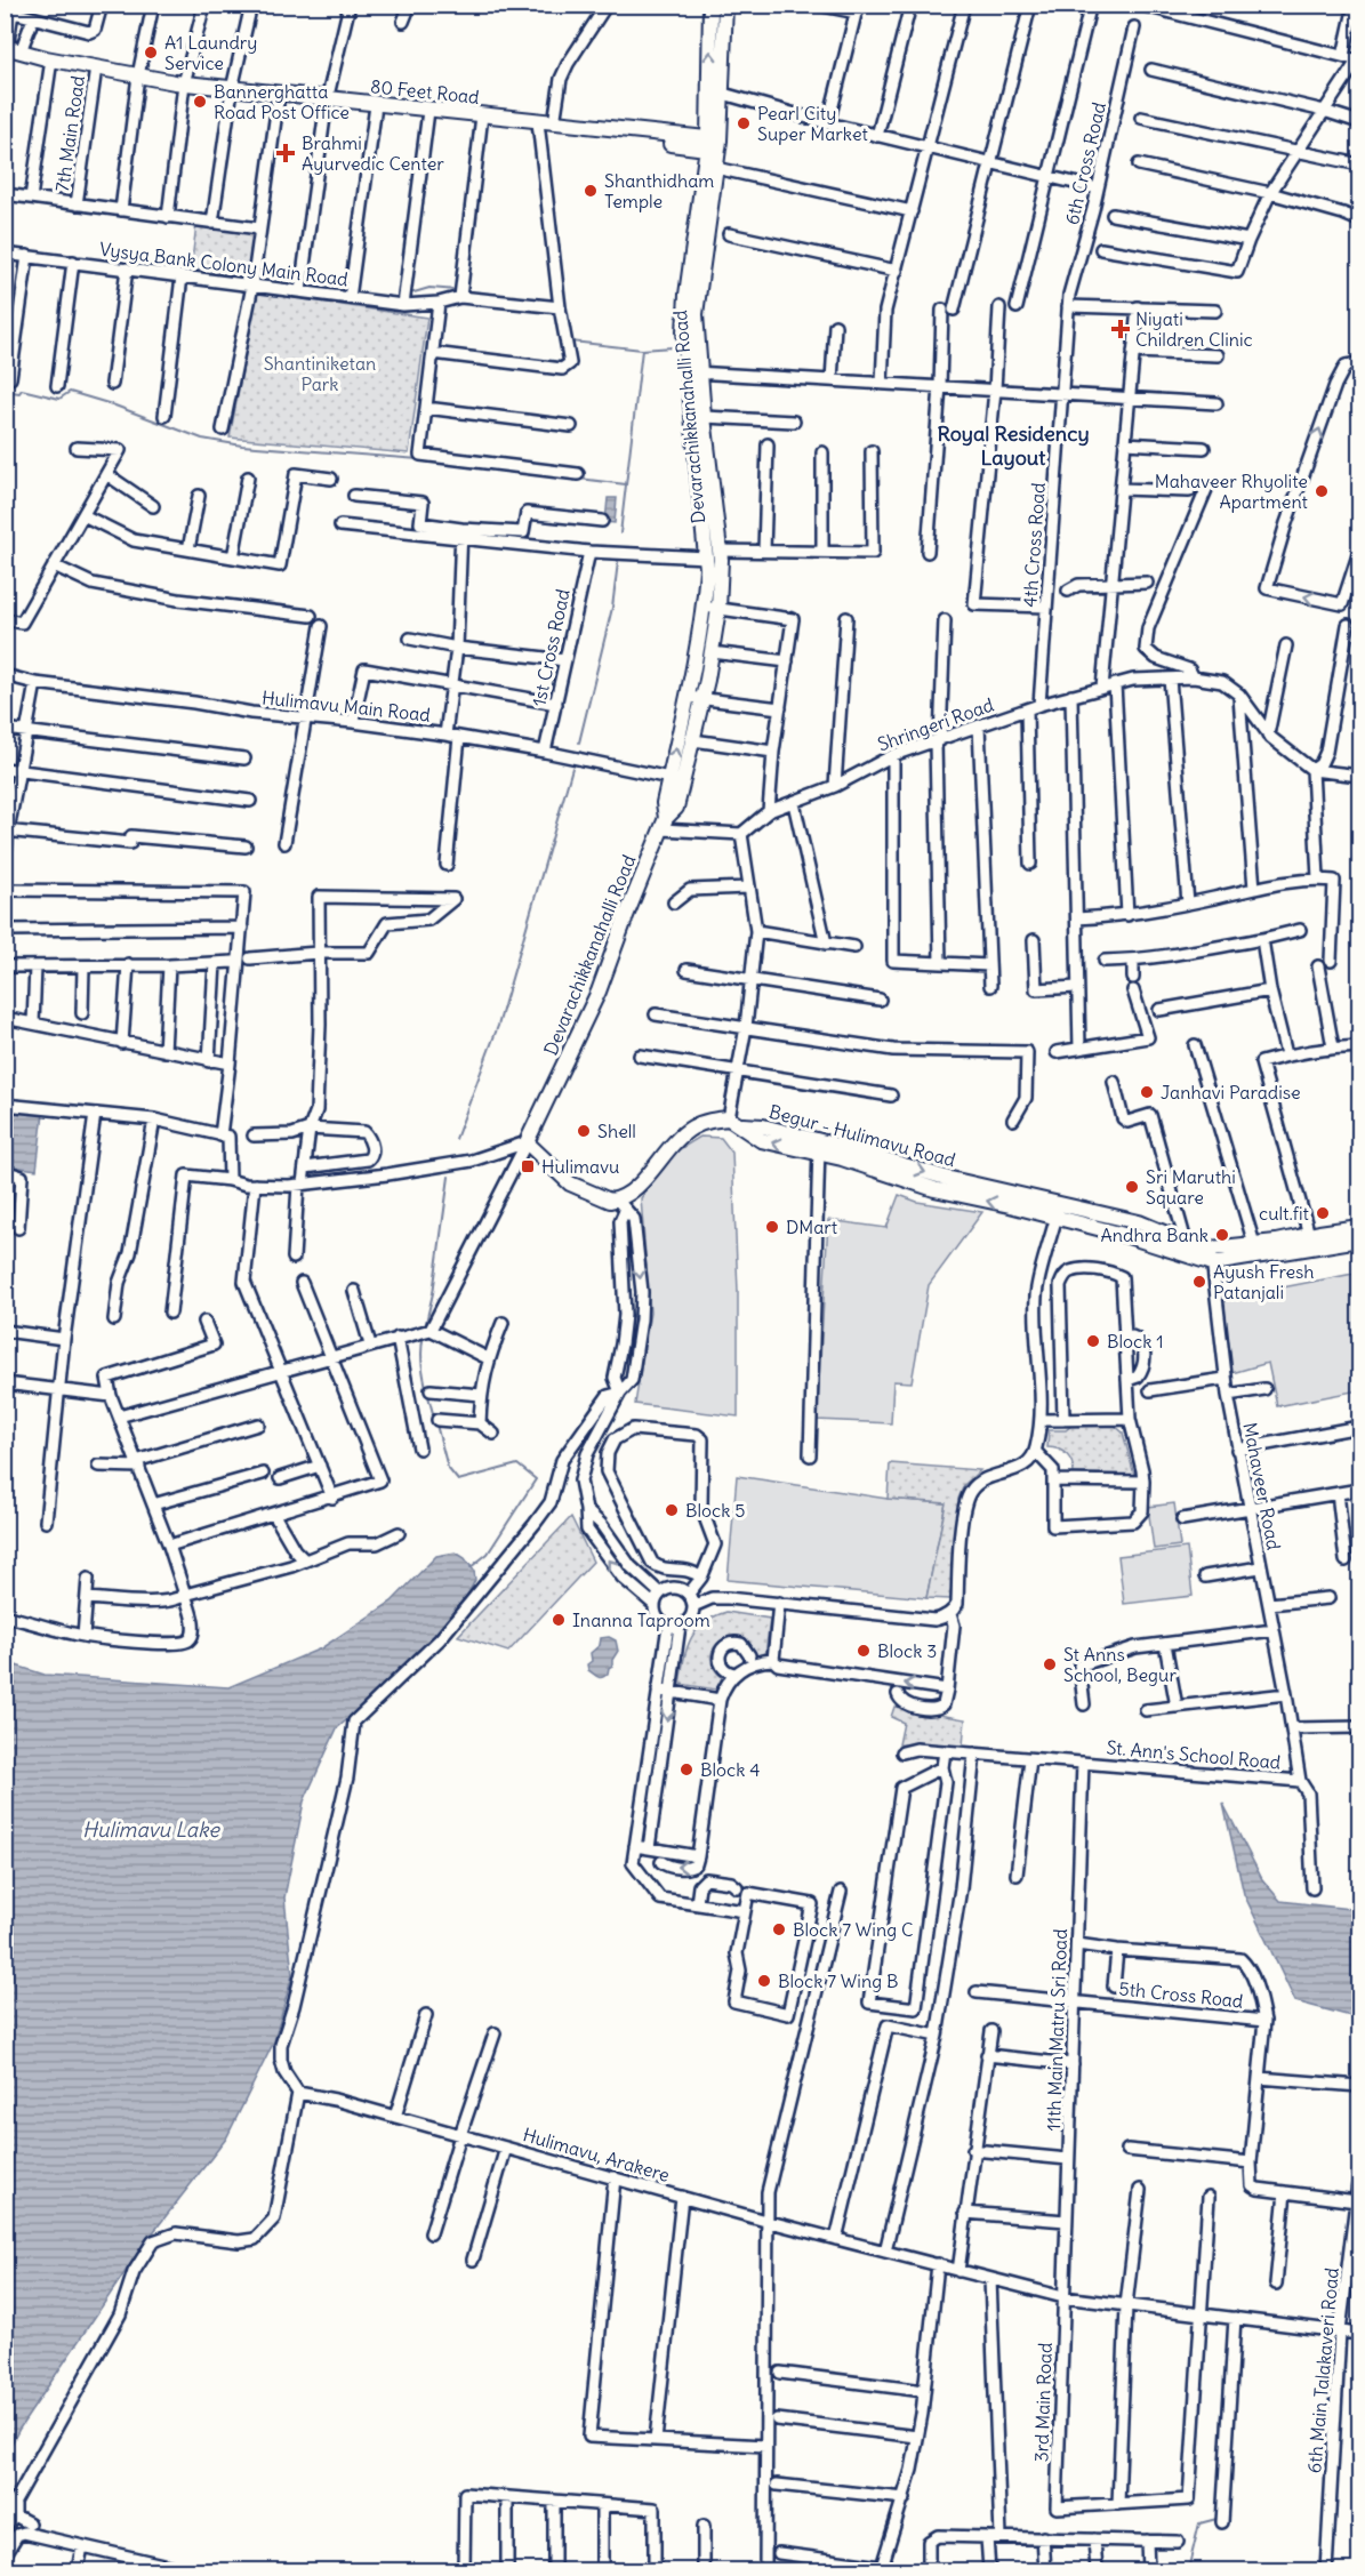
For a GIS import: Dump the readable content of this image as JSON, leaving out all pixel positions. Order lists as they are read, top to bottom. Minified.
{"streets":{"main road":["80 Feet Road","Devarachikkanahalli Road","Begur - Hulimavu Road"],"street":["7th Main Road","6th Cross Road","Vysya Bank Colony Main Road","4th Cross Road","1st Cross Road","Hulimavu Main Road","Shringeri Road","Mahaveer Road","St. Ann's School Road","5th Cross Road","11th Main Matru Sri Road","Hulimavu, Arakere","6th Main Talakaveri Road","3rd Main Road"]},"crossings":[["80 Feet Road","7th Main Road"],["80 Feet Road","Devarachikkanahalli Road"],["6th Cross Road","4th Cross Road"],["Devarachikkanahalli Road","Hulimavu Main Road"],["4th Cross Road","Shringeri Road"],["1st Cross Road","Hulimavu Main Road"],["Begur - Hulimavu Road","Mahaveer Road"],["Mahaveer Road","St. Ann's School Road"],["St. Ann's School Road","11th Main Matru Sri Road"],["5th Cross Road","11th Main Matru Sri Road"],["11th Main Matru Sri Road","Hulimavu, Arakere"],["11th Main Matru Sri Road","3rd Main Road"],["Hulimavu, Arakere","6th Main Talakaveri Road"],["Hulimavu, Arakere","3rd Main Road"]],"districts":["Royal Residency Layout"],"water":["Hulimavu Lake"],"parks":["Shantiniketan Park"],"places":{"other":["A1 Laundry Service","Bannerghatta Road Post Office","Pearl City Super Market","Shanthidham Temple","Mahaveer Rhyolite Apartment","Janhavi Paradise","Shell","Sri Maruthi Square","cult.fit","DMart","Andhra Bank","Ayush Fresh Patanjali","Block 1","Block 5","Inanna Taproom","Block 3","St Anns School, Begur","Block 4","Block 7 Wing C","Block 7 Wing B"],"health":["Brahmi Ayurvedic Center","Niyati Children Clinic"],"transit":["Hulimavu"]}}
